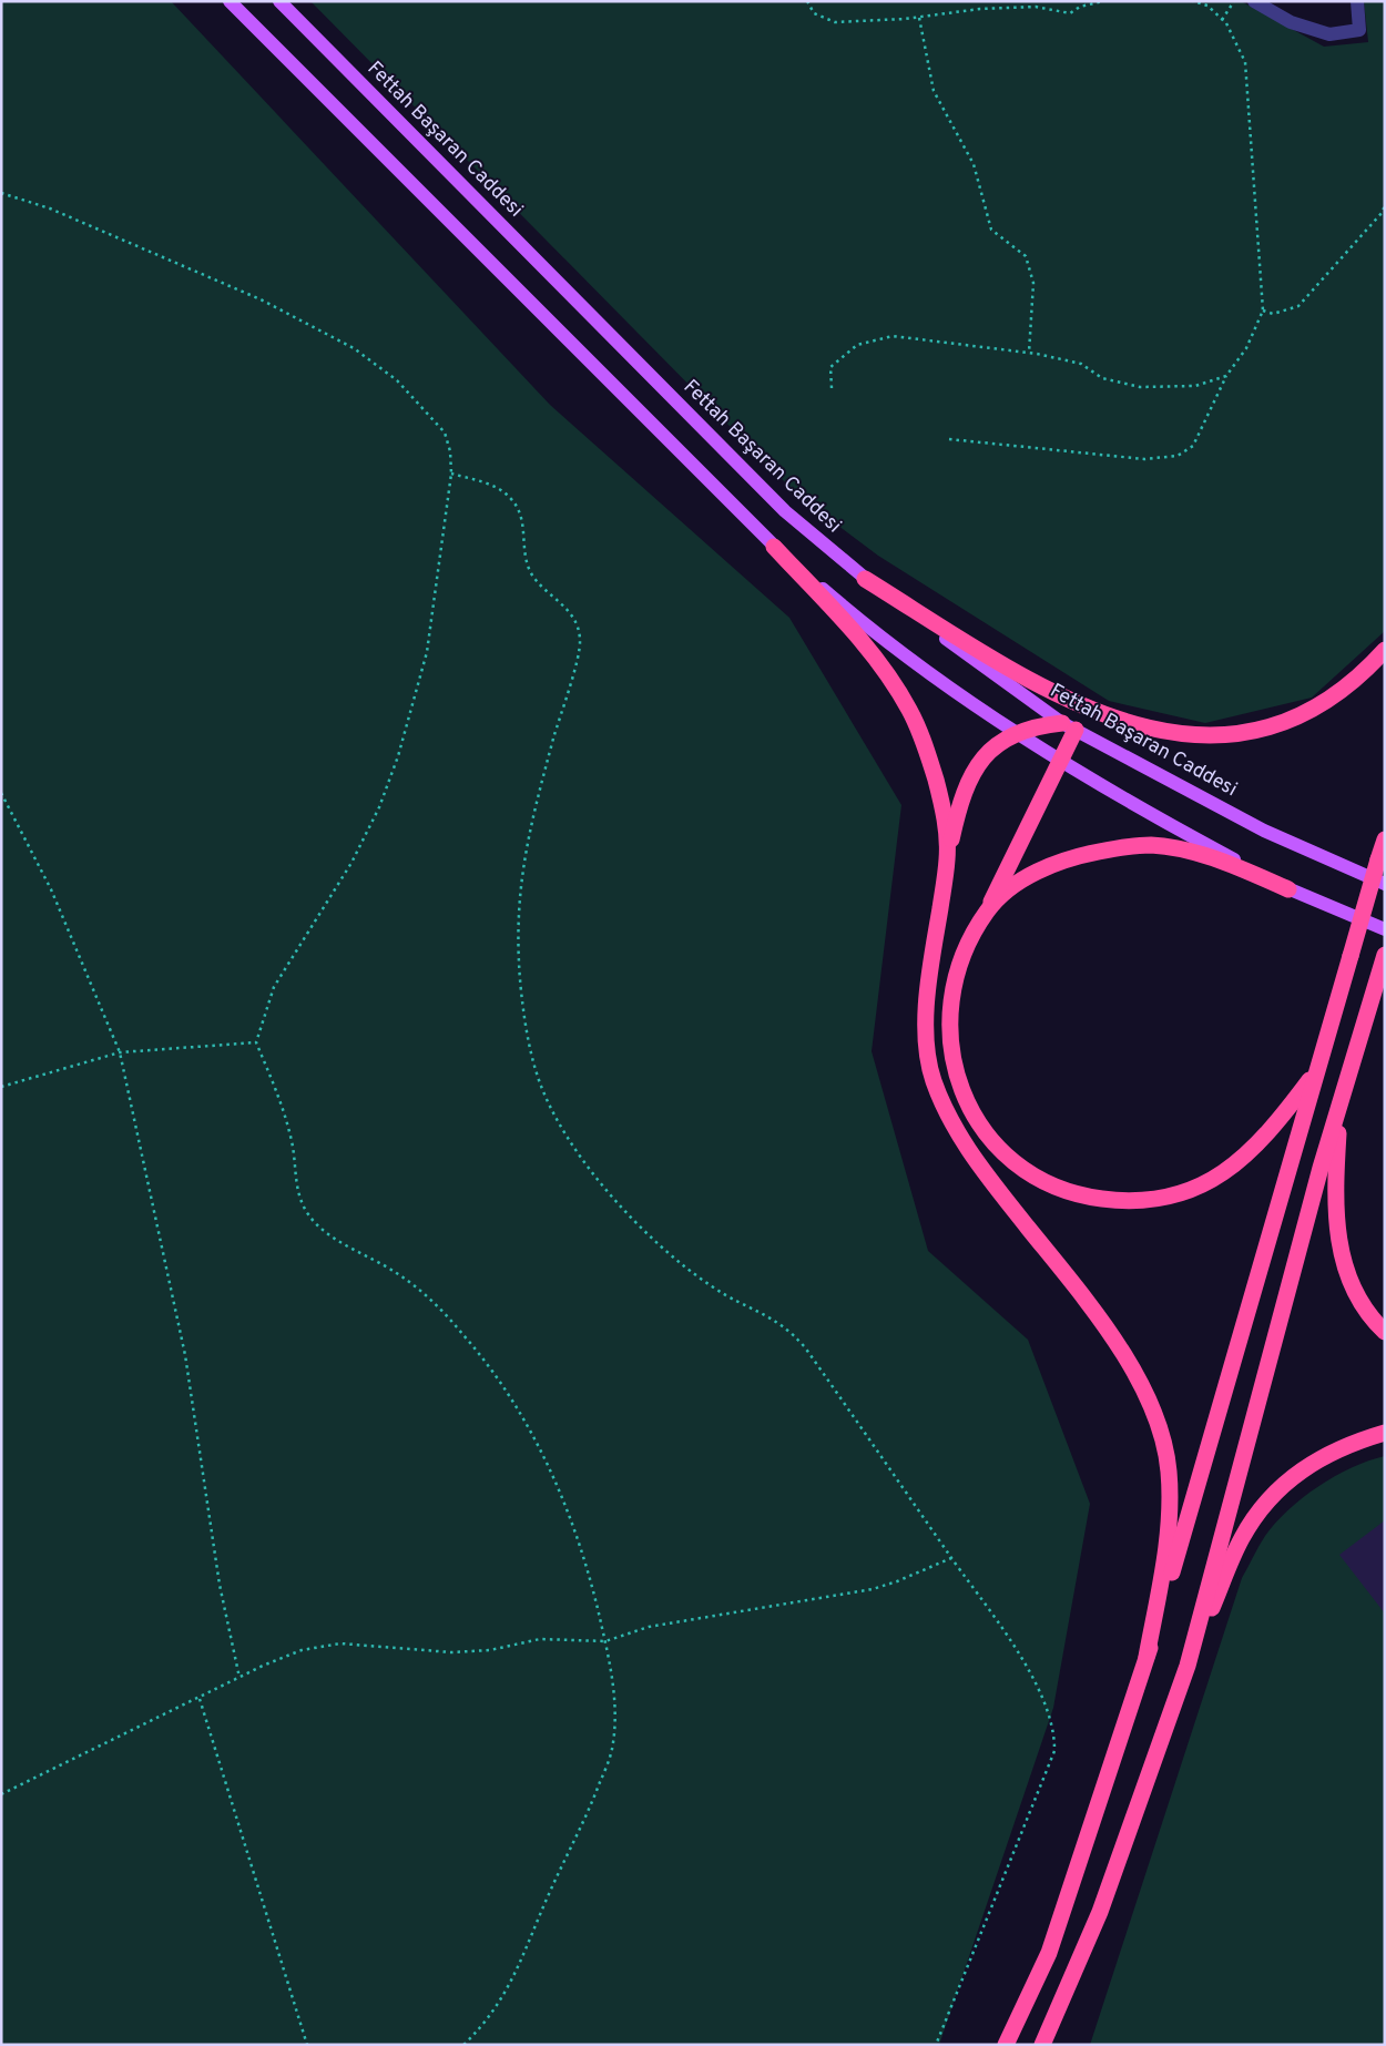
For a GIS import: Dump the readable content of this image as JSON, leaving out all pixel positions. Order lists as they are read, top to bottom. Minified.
{"streets":{"main road":["Fettah Başaran Caddesi"]}}
